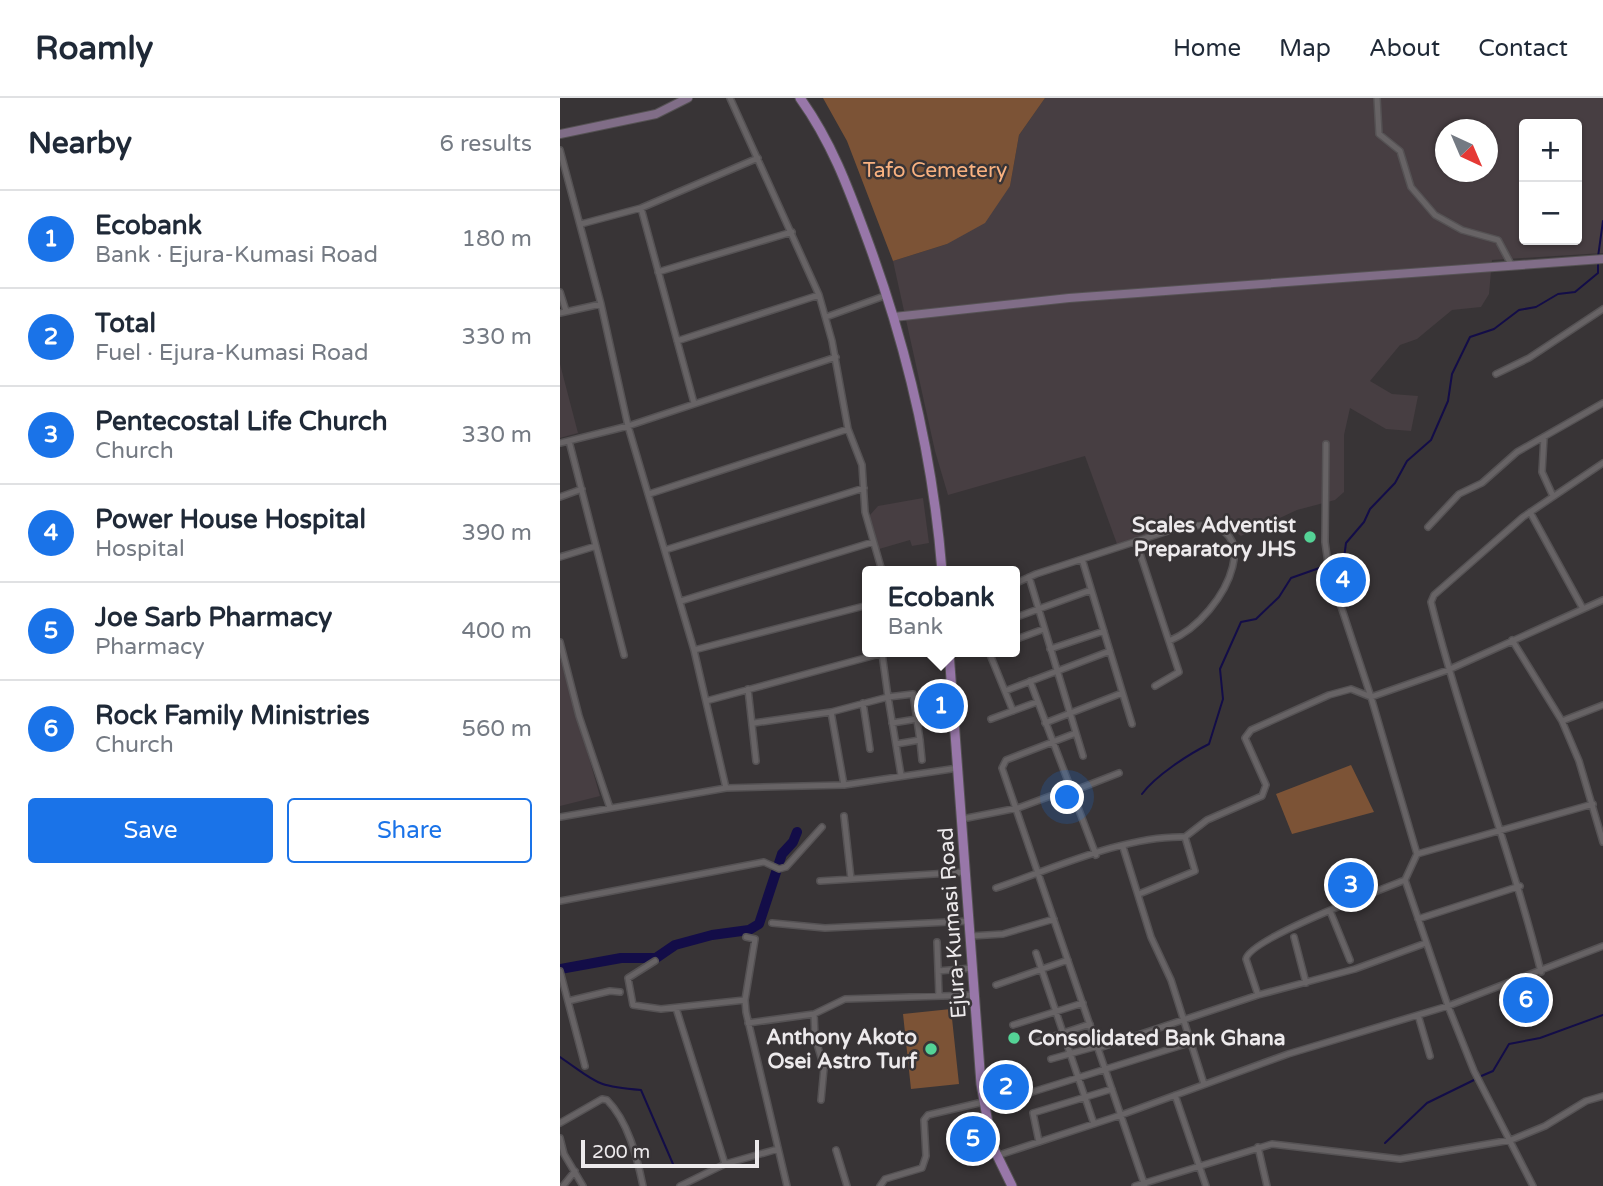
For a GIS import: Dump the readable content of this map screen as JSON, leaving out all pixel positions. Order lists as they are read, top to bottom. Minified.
{"streets":{"main road":["Ejura-Kumasi Road"]},"parks":["Tafo Cemetery"],"places":["Scales Adventist Preparatory JHS","Consolidated Bank Ghana","Anthony Akoto Osei Astro Turf"],"scale_bar":"200 m","north":"bottom right","page":{"header":"Roamly","nav":["Home","Map","About","Contact"],"heading":["Nearby","6 results"],"map_buttons":["+","−"],"list":[{"mark":"1","name":"Ecobank","note":"Bank · Ejura-Kumasi Road","value":"180 m"},{"mark":"2","name":"Total","note":"Fuel · Ejura-Kumasi Road","value":"330 m"},{"mark":"3","name":"Pentecostal Life Church","note":"Church","value":"330 m"},{"mark":"4","name":"Power House Hospital","note":"Hospital","value":"390 m"},{"mark":"5","name":"Joe Sarb Pharmacy","note":"Pharmacy","value":"400 m"},{"mark":"6","name":"Rock Family Ministries","note":"Church","value":"560 m"}],"pins":["4","1","3","6","2","5"],"popup":["Ecobank","Bank"],"buttons":["Save","Share"],"scale":"200 m"}}
